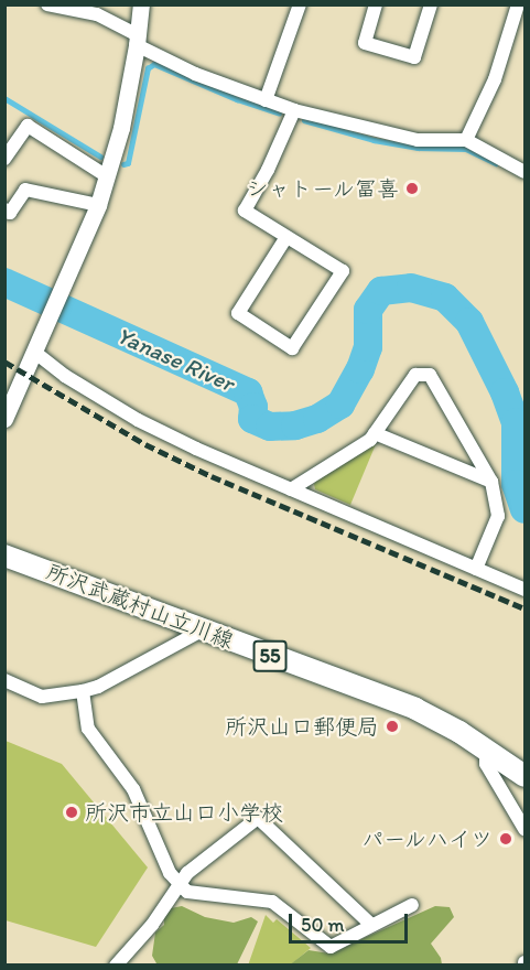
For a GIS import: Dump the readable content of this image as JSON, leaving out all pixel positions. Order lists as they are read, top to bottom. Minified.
{"streets":{"main road":["所沢武蔵村山立川線","55"]},"water":["Yanase River"],"places":["シャトール冨喜","所沢山口郵便局","所沢市立山口小学校","パールハイツ"],"scale_bar":"50 m"}
